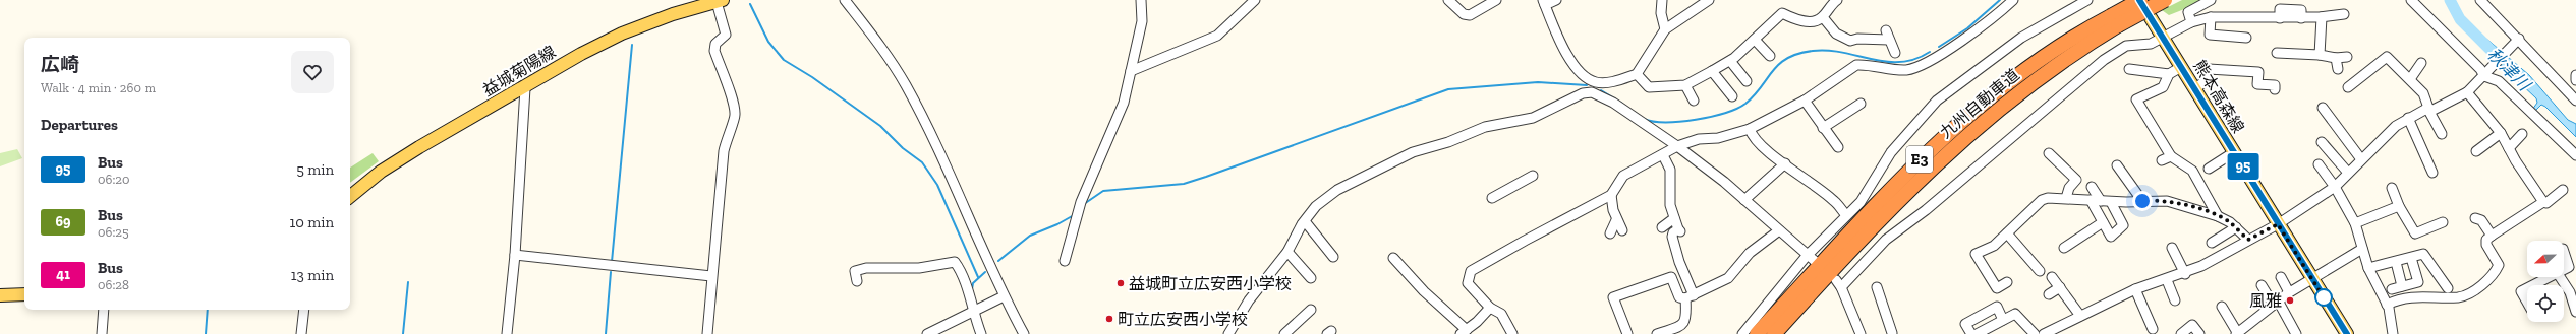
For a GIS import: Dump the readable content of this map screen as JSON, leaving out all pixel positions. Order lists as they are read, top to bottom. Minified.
{"streets":{"highway":["九州自動車道","E3"],"main road":["益城菊陽線","熊本高森線"]},"crossings":[["熊本高森線","九州自動車道"]],"water":["秋津川"],"places":["益城町立広安西小学校","風雅","町立広安西小学校"],"lines":["bus line 95"],"north":"left","page":{"on_map":"95","heading":[["広崎","Walk · 4 min · 260 m"],"Departures"],"list":[{"mark":"95","name":"Bus","note":"06:20","value":"5 min"},{"mark":"69","name":"Bus","note":"06:25","value":"10 min"},{"mark":"41","name":"Bus","note":"06:28","value":"13 min"}]}}
